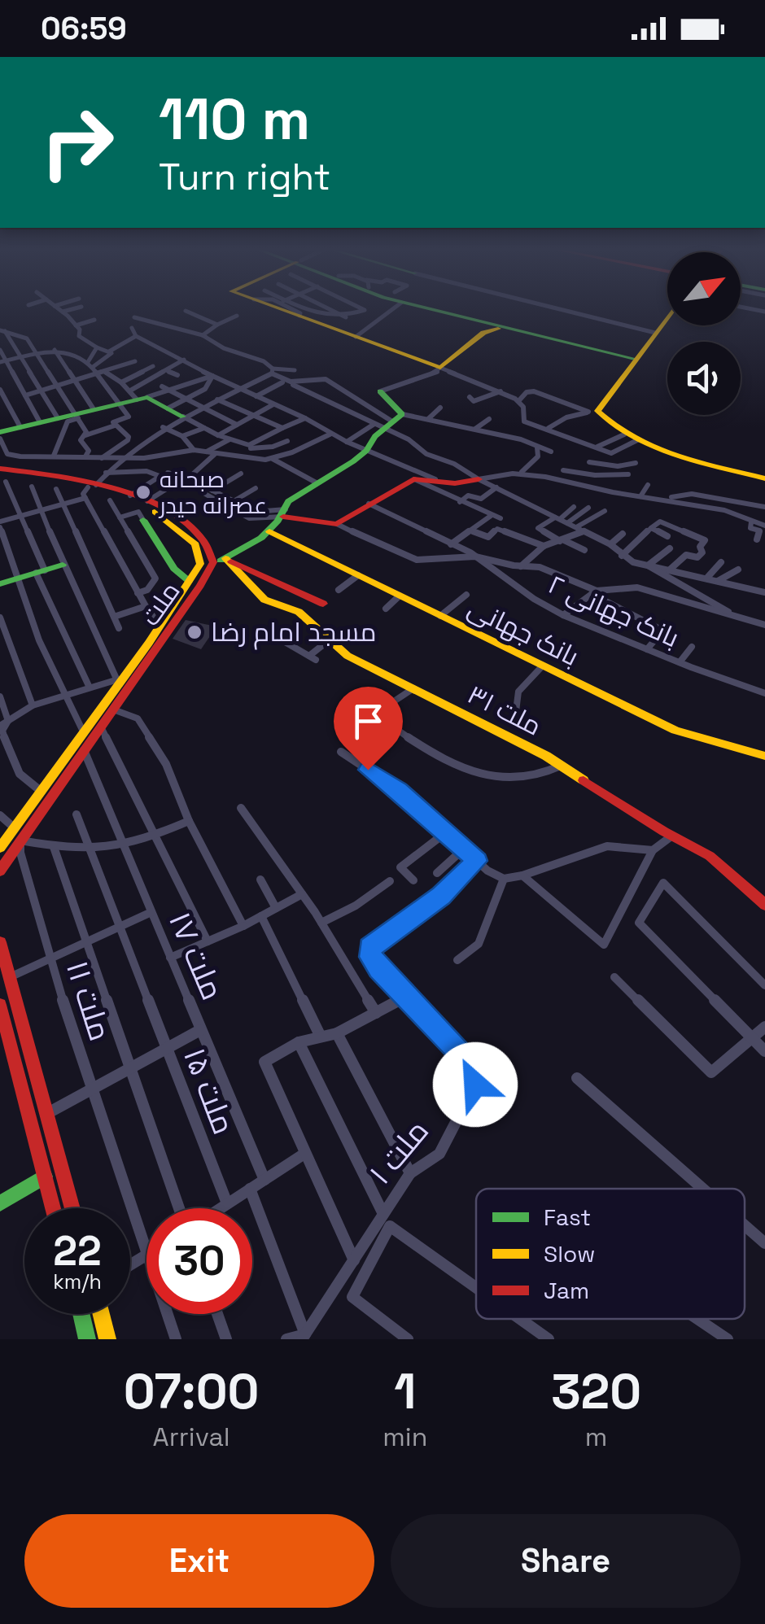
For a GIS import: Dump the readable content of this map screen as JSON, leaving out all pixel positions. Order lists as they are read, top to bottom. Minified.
{"streets":{"street":["ملت","بانک جهانی ۲","بانک جهانی","ملت ۳۱","ملت ۱۷","ملت ۱۱","ملت ۱۵","ملت ۱"]},"crossings":[["ملت","ملت ۱۷"],["ملت","ملت ۱۱"]],"places":["صبحانه عصرانه حیدر","مسجد امام رضا"],"legend":["Fast","Slow","Jam"],"north":"top right","page":{"status":"06:59","turn":["110 m","Turn right"],"speed":"22 km/h","limit":"30","eta":["07:00","Arrival","1","min","320","m"],"buttons":["Exit","Share"]}}
